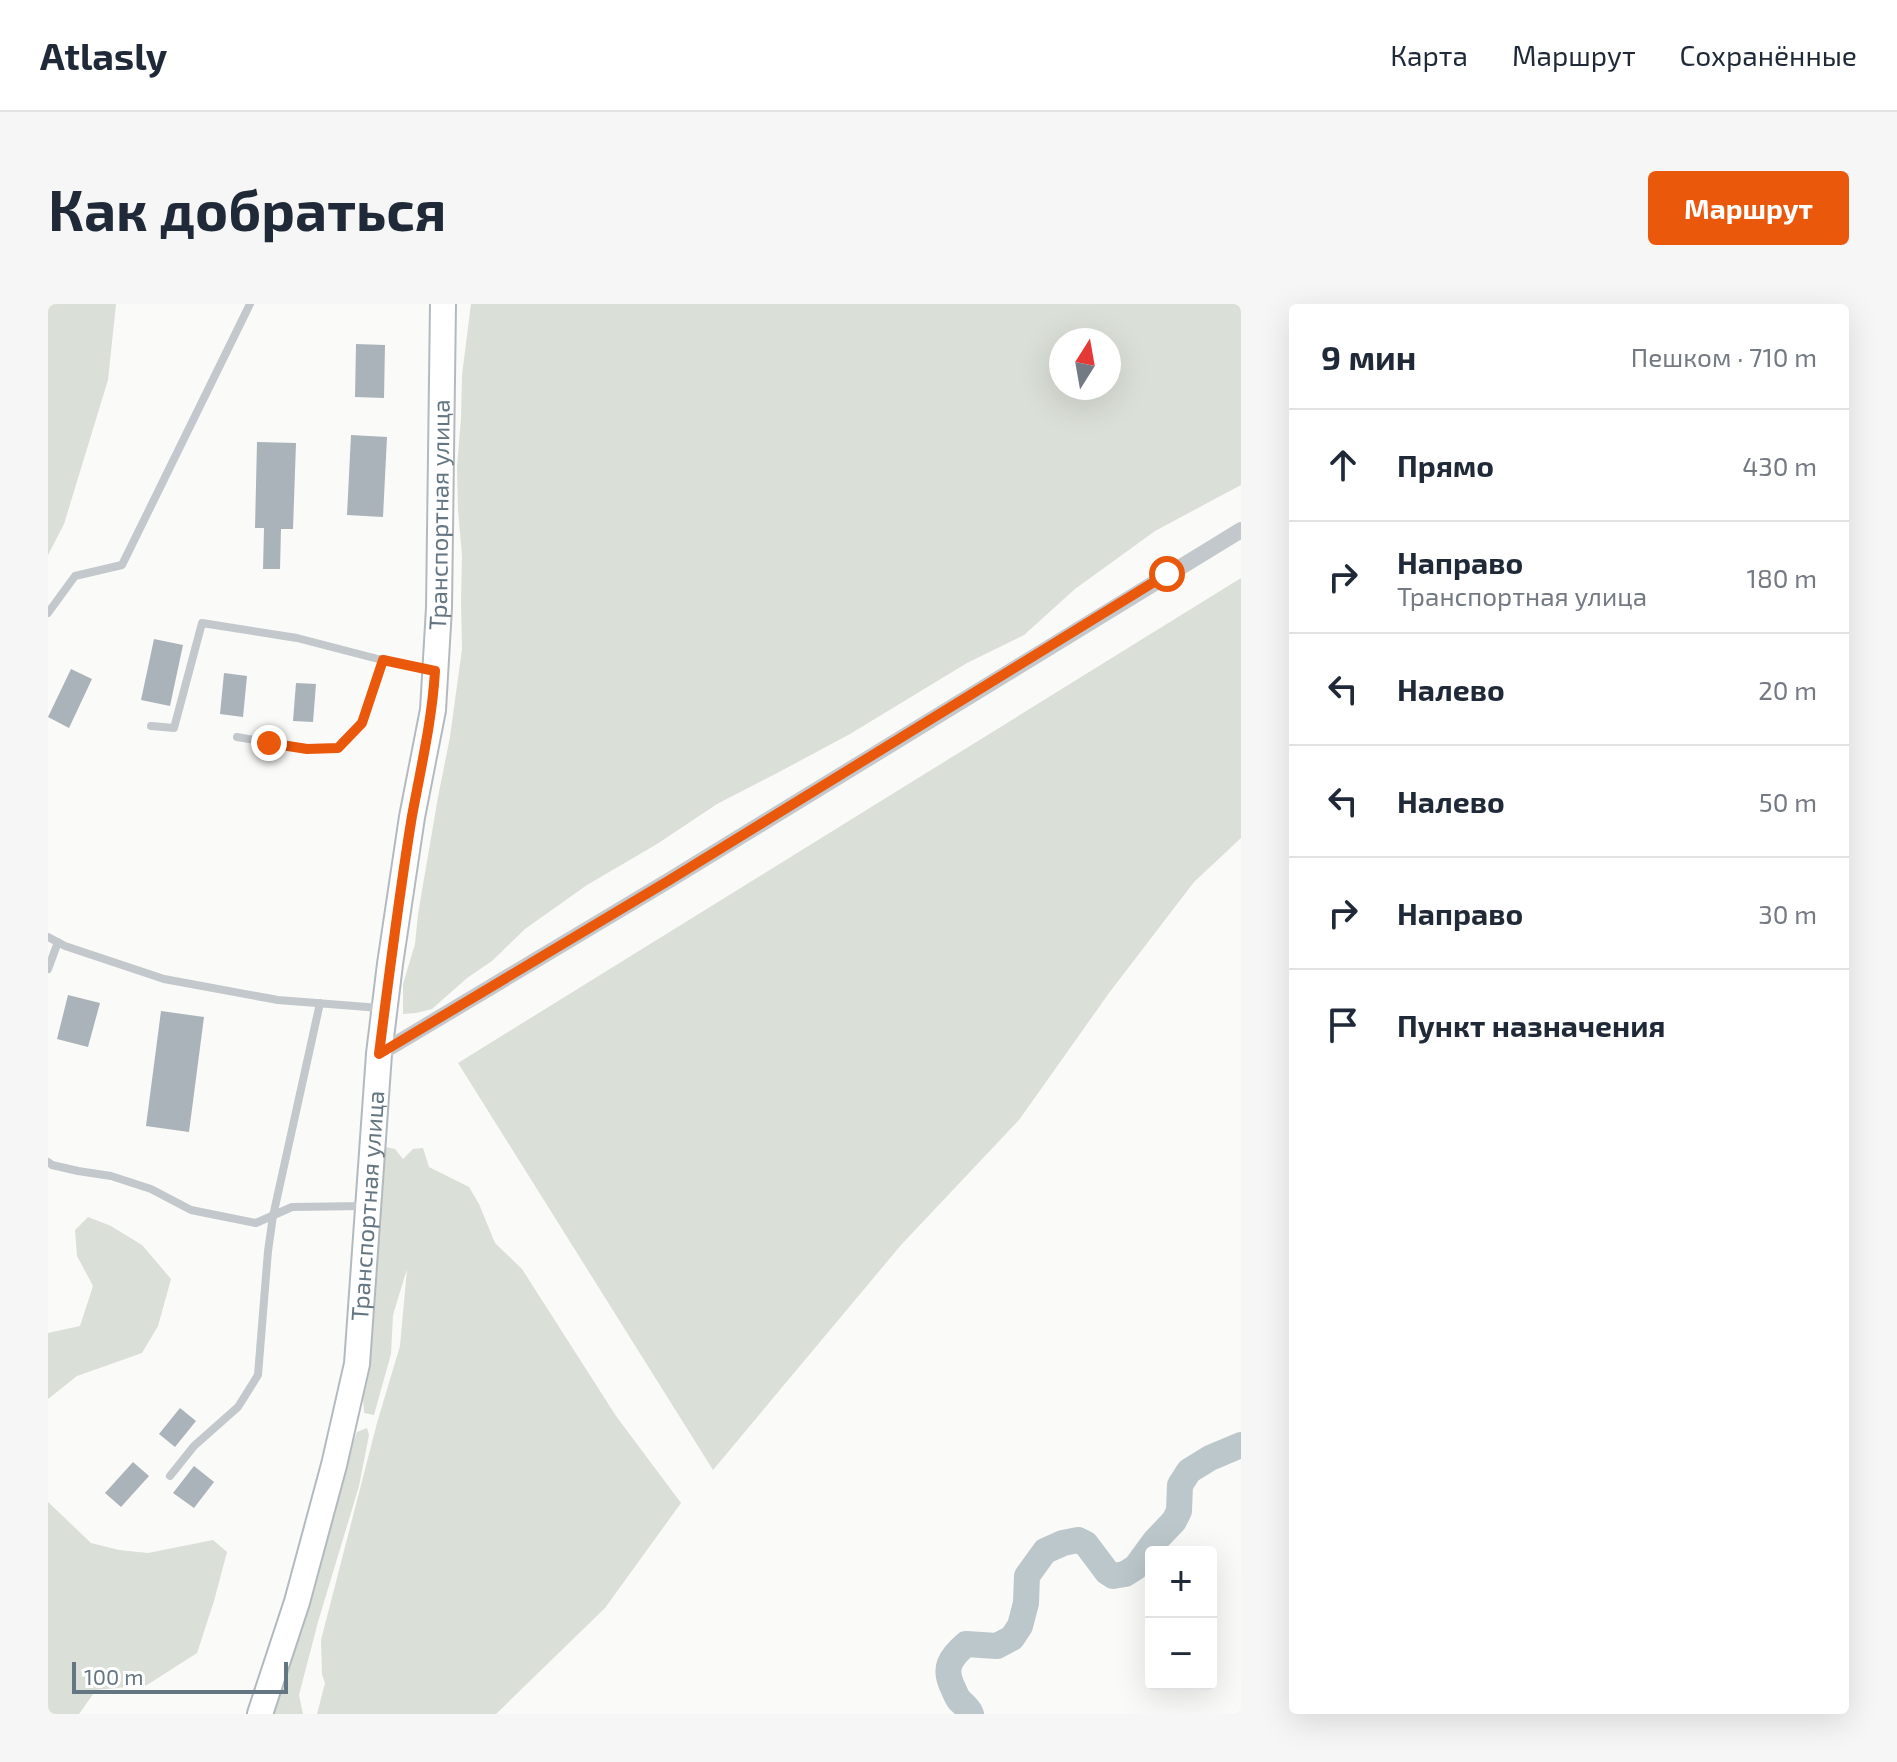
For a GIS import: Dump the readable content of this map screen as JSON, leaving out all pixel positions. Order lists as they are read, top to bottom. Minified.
{"streets":{"main road":["Транспортная улица"]},"scale_bar":"100 m","north":"top","page":{"header":"Atlasly","nav":["Карта","Маршрут","Сохранённые"],"buttons":"Маршрут","title":"Как добраться","heading":["9 мин","Пешком · 710 m"],"list":[["Прямо","430 m"],["Направо","Транспортная улица","180 m"],["Налево","20 m"],["Налево","50 m"],["Направо","30 m"],"Пункт назначения"],"map_buttons":["+","−"],"scale":"100 m"}}
